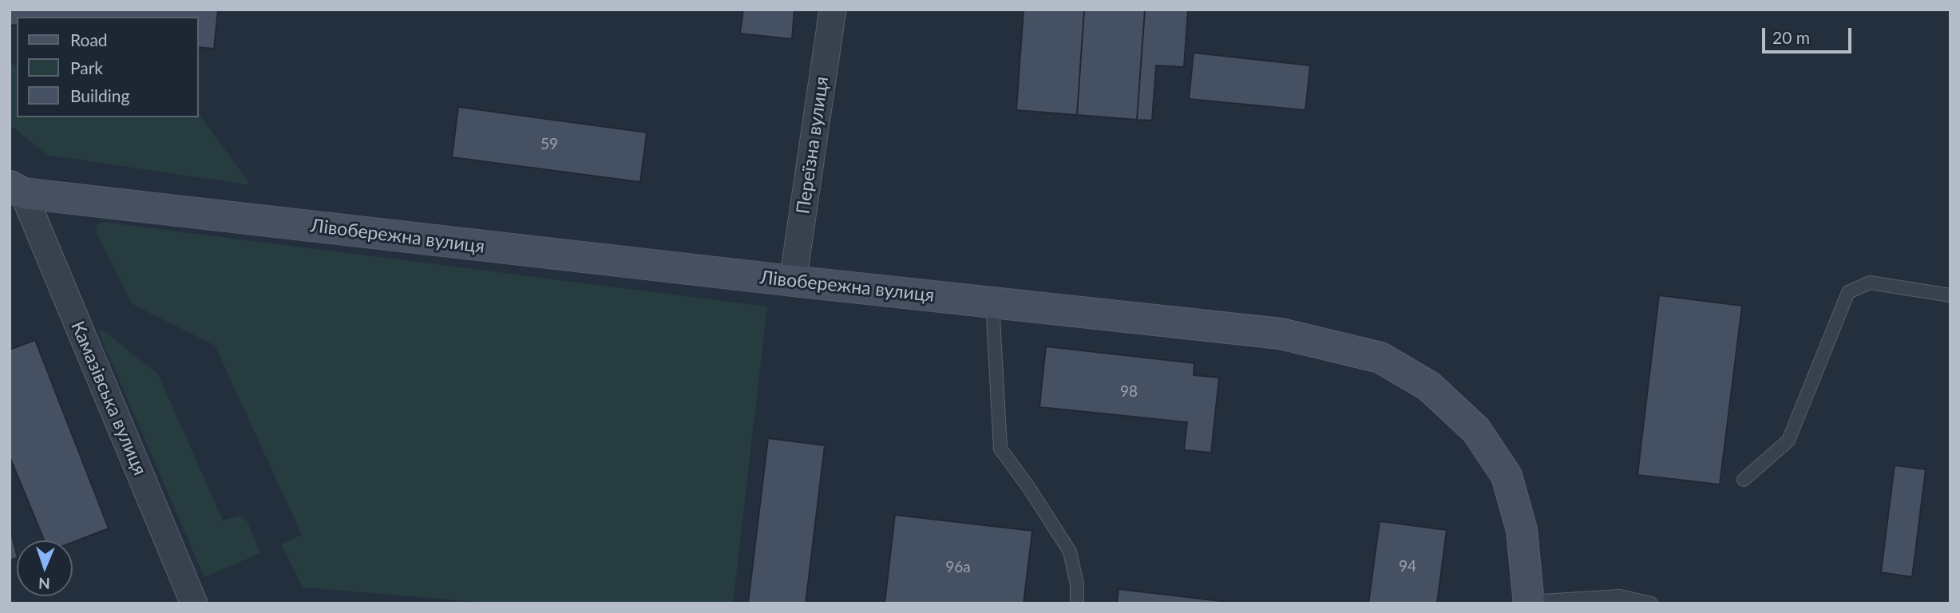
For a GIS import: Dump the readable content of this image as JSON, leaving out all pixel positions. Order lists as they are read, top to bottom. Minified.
{"streets":{"main road":["Лівобережна вулиця"],"street":["Переїзна вулиця","Камазівська вулиця"]},"crossings":[["Переїзна вулиця","Лівобережна вулиця"],["Лівобережна вулиця","Камазівська вулиця"]],"house_numbers":["59","98","94","96a"],"legend":["Road","Park","Building"],"scale_bar":"20 m","north":"bottom"}
